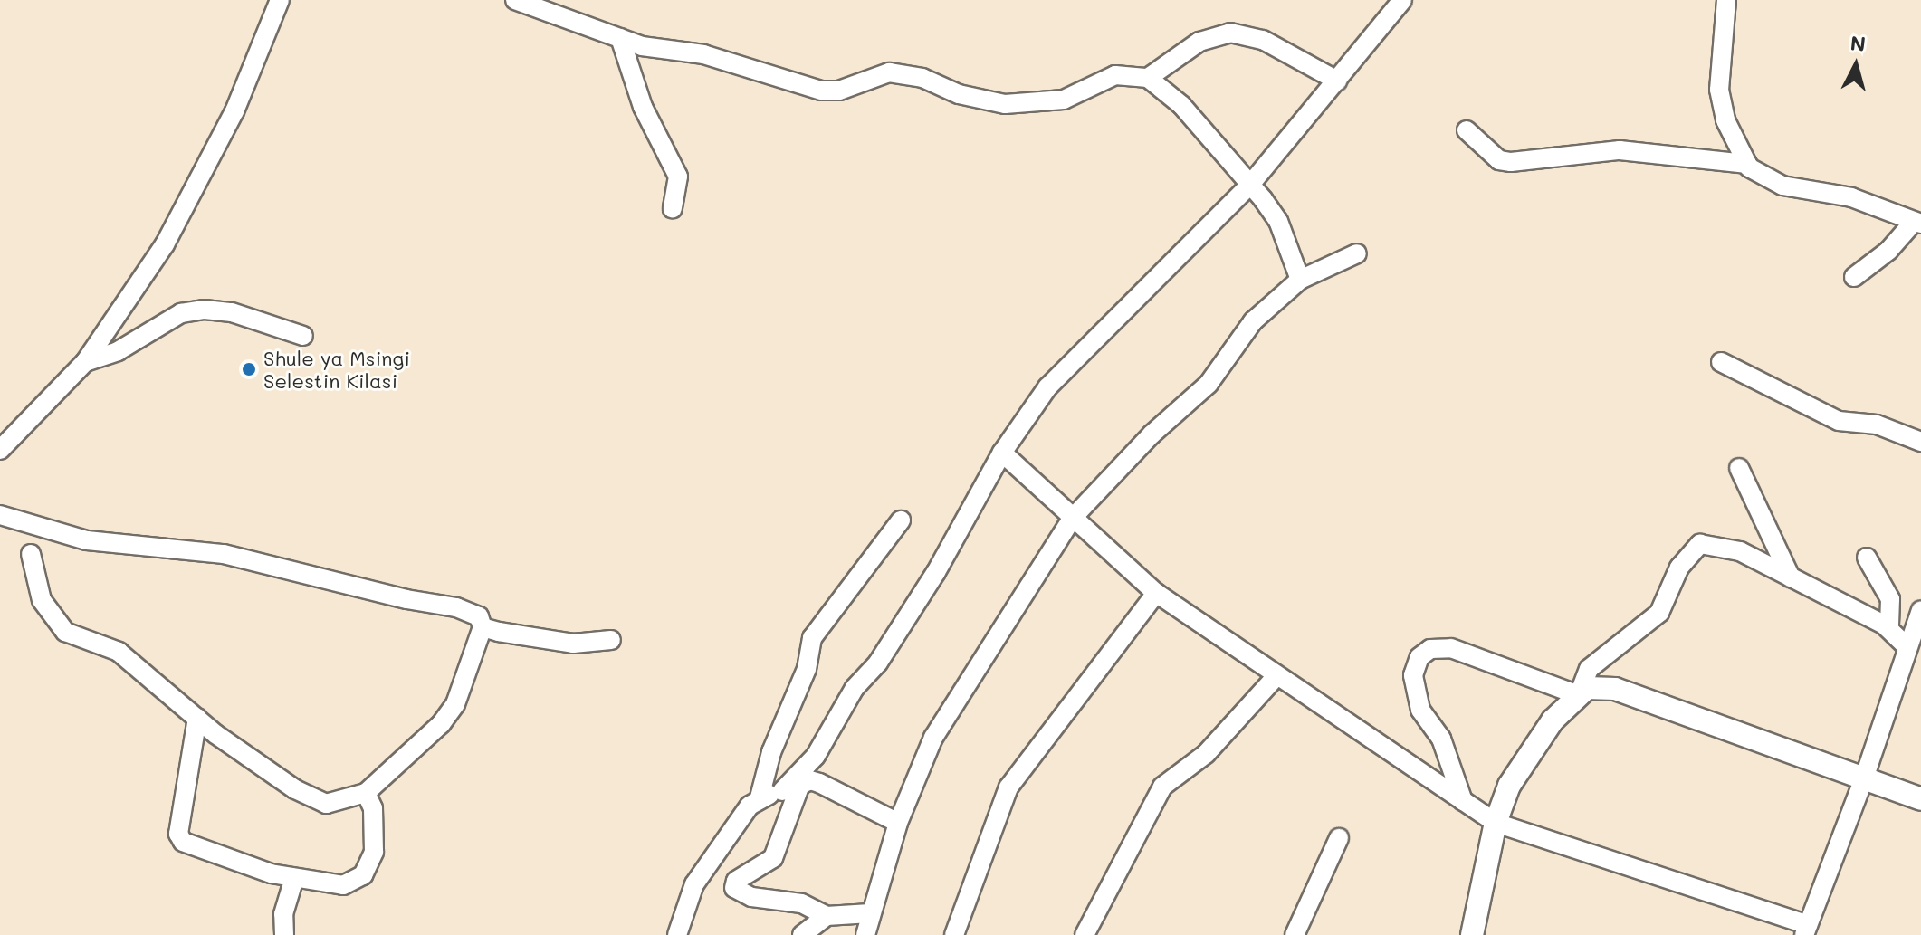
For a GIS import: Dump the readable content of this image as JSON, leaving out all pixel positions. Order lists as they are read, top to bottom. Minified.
{"places":["Shule ya Msingi Selestin Kilasi"],"north":"top"}
